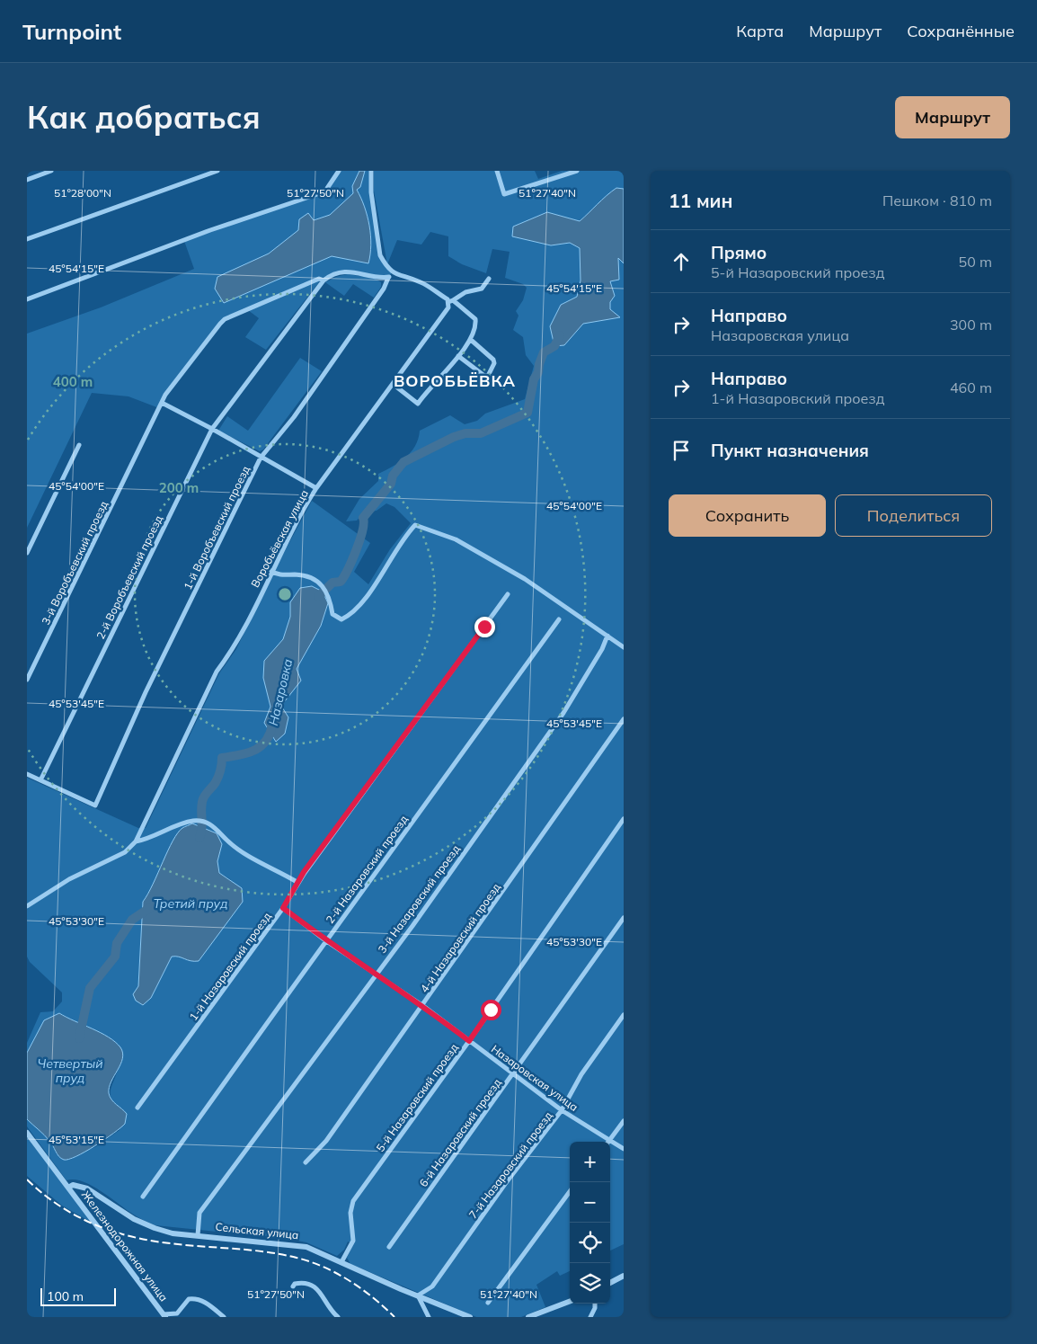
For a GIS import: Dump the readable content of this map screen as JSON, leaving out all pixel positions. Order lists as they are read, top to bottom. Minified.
{"streets":{"street":["1-й Воробъевский проезд","Воробьёвская улица","3-й Воробъевский проезд","2-й Воробъевский проезд","2-й Назаровский проезд","3-й Назаровский проезд","4-й Назаровский проезд","1-й Назаровский проезд","Назаровская улица","5-й Назаровский проезд","6-й Назаровский проезд","7-й Назаровский проезд","Сельская улица","Железнодорожная улица"]},"crossings":[["1-й Воробъевский проезд","2-й Воробъевский проезд"],["3-й Воробъевский проезд","2-й Воробъевский проезд"],["2-й Назаровский проезд","Назаровская улица"],["3-й Назаровский проезд","Назаровская улица"],["3-й Назаровский проезд","Сельская улица"],["4-й Назаровский проезд","Назаровская улица"],["1-й Назаровский проезд","Назаровская улица"],["Назаровская улица","5-й Назаровский проезд"],["Назаровская улица","6-й Назаровский проезд"],["Назаровская улица","7-й Назаровский проезд"],["5-й Назаровский проезд","Сельская улица"],["7-й Назаровский проезд","Сельская улица"],["Сельская улица","Железнодорожная улица"]],"districts":["ВОРОБЬЁВКА"],"water":["Назаровка","Третий пруд","Четвертый пруд"],"scale_bar":"100 m","page":{"header":"Turnpoint","nav":["Карта","Маршрут","Сохранённые"],"buttons":["Маршрут",["Сохранить","Поделиться"]],"title":"Как добраться","heading":["11 мин","Пешком · 810 m"],"list":[["Прямо","5-й Назаровский проезд","50 m"],["Направо","Назаровская улица","300 m"],["Направо","1-й Назаровский проезд","460 m"],"Пункт назначения"],"map_buttons":["+","−"],"scale":"100 m"},"coordinates":["51°28'00\"N","51°27'50\"N","51°27'40\"N","45°54'15\"E","45°54'00\"E","45°53'45\"E","45°53'30\"E","45°53'15\"E"],"rings":["400 m","200 m"]}
